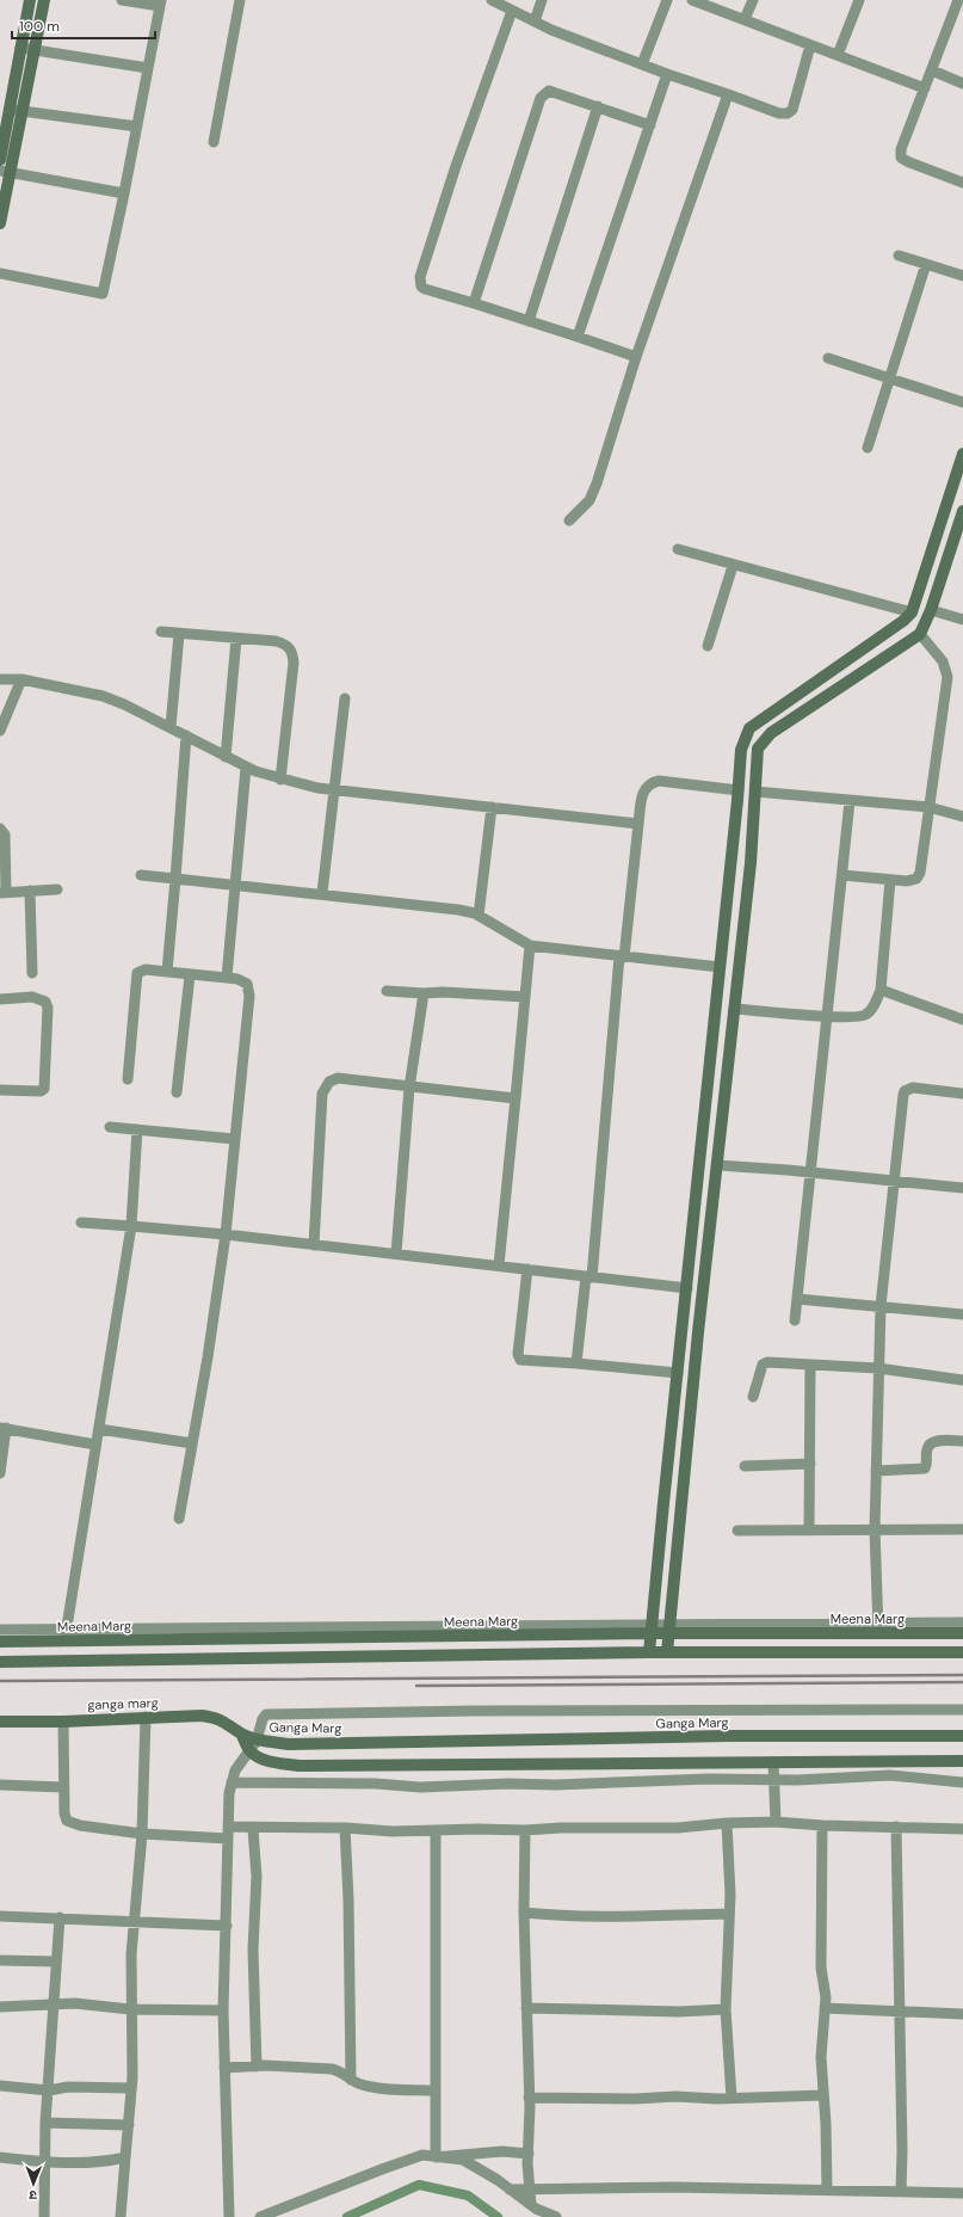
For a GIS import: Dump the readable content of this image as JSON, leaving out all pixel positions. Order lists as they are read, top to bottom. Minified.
{"streets":{"street":["Meena Marg","ganga marg","Ganga Marg"]},"crossings":[["ganga marg","Ganga Marg"]],"scale_bar":"100 m","north":"bottom"}
